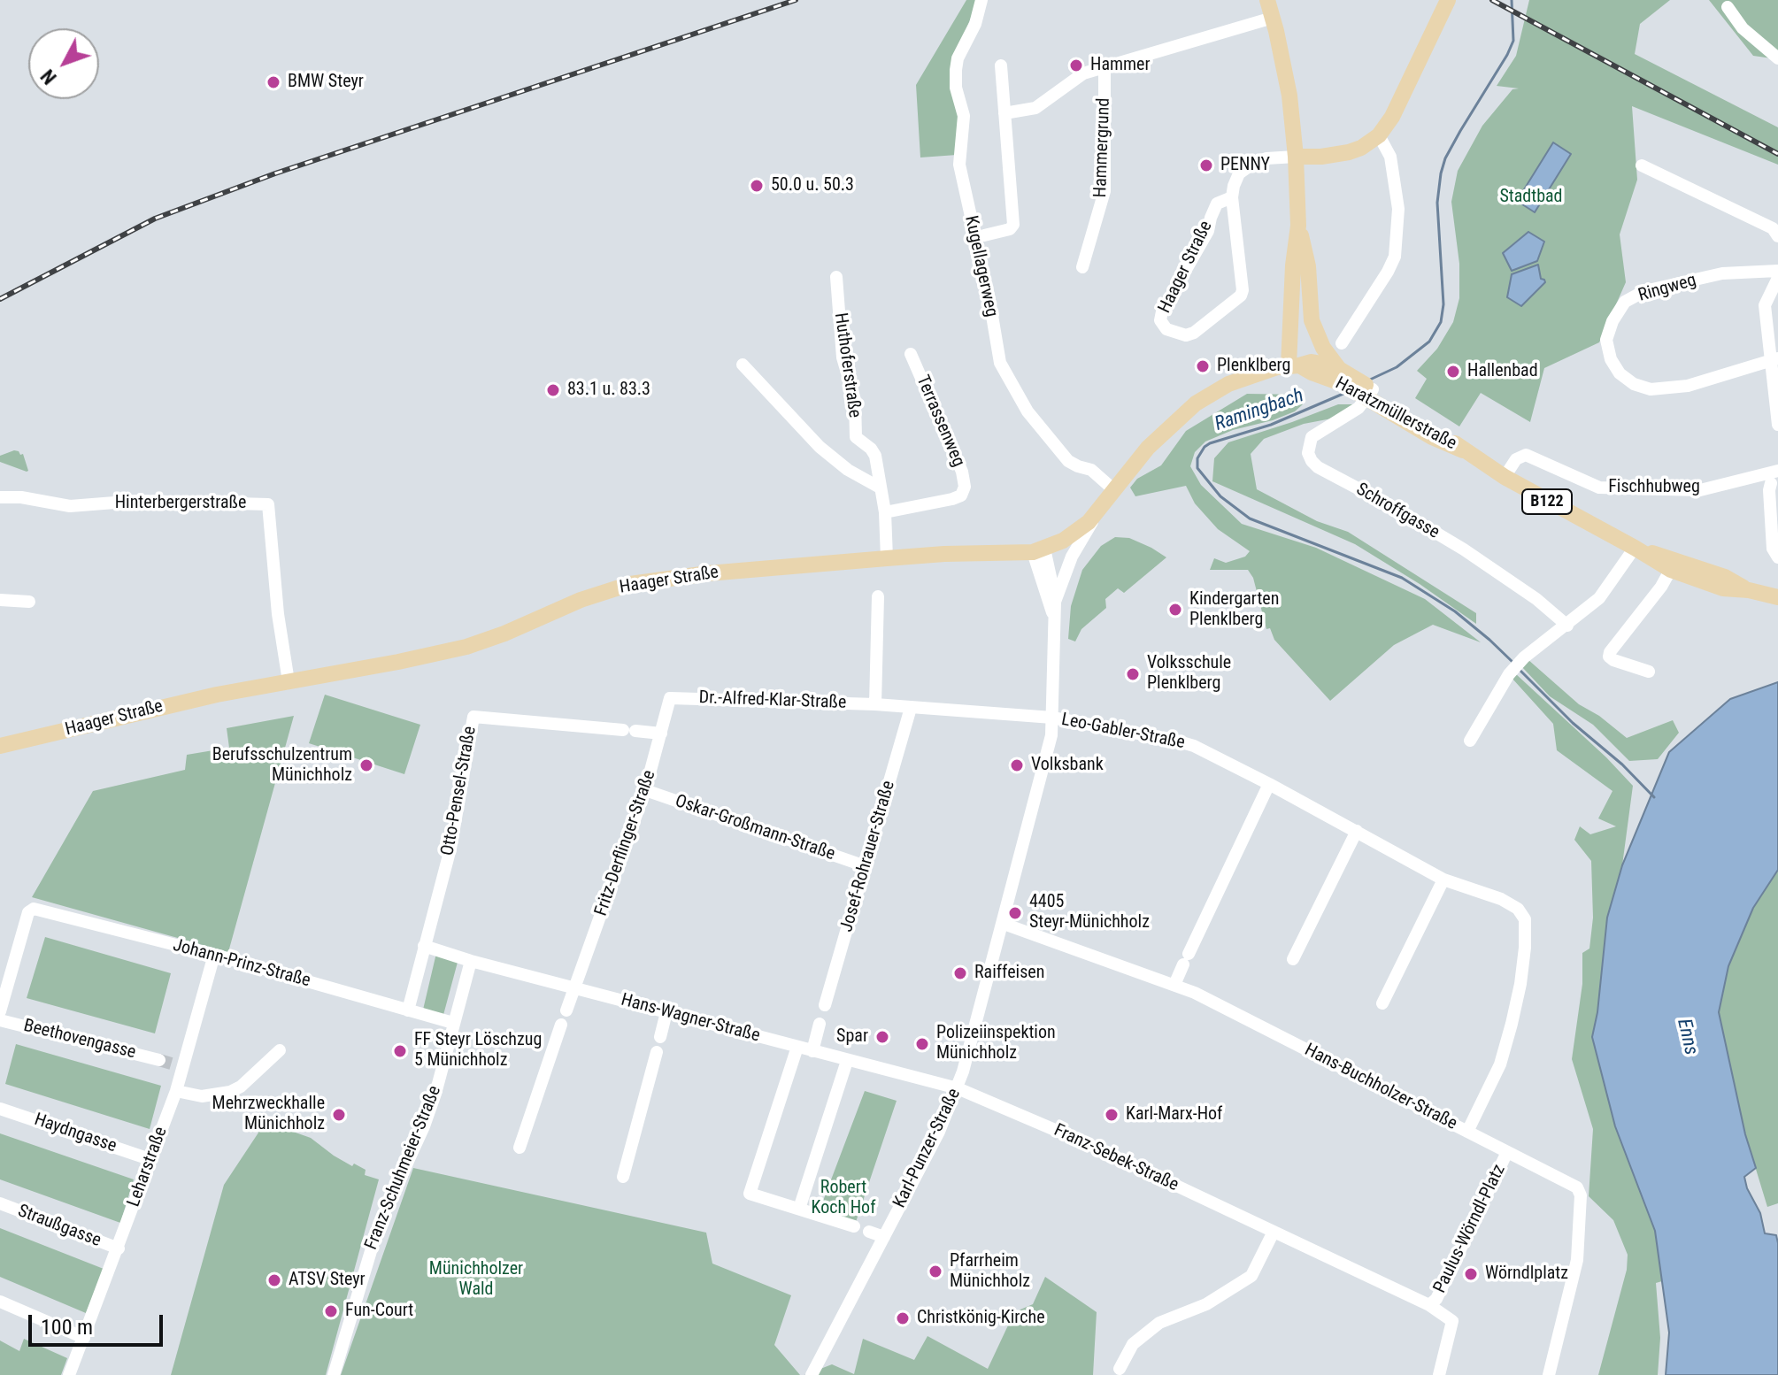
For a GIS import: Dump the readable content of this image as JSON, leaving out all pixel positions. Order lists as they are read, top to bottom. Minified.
{"streets":{"main road":["Haager Straße","Haratzmüllerstraße","B122"],"street":["Hammergrund","Kugellagerweg","Ringweg","Huthoferstraße","Terrassenweg","Fischhubweg","Hinterbergerstraße","Schroffgasse","Dr.-Alfred-Klar-Straße","Leo-Gabler-Straße","Otto-Pensel-Straße","Oskar-Großmann-Straße","Fritz-Derflinger-Straße","Josef-Rohrauer-Straße","Johann-Prinz-Straße","Hans-Wagner-Straße","Beethovengasse","Hans-Buchholzer-Straße","Haydngasse","Karl-Punzer-Straße","Franz-Sebek-Straße","Leharstraße","Franz-Schuhmeier-Straße","Straußgasse","Paulus-Wörndl-Platz"]},"crossings":[["Hammergrund","B122"],["Kugellagerweg","Haager Straße"],["Haager Straße","Huthoferstraße"],["Haager Straße","Haratzmüllerstraße"],["Haager Straße","B122"],["Haager Straße","Hinterbergerstraße"],["Haager Straße","Karl-Punzer-Straße"],["Huthoferstraße","Terrassenweg"],["Haratzmüllerstraße","Fischhubweg"],["Haratzmüllerstraße","B122"],["Haratzmüllerstraße","Schroffgasse"],["Dr.-Alfred-Klar-Straße","Leo-Gabler-Straße"],["Dr.-Alfred-Klar-Straße","Fritz-Derflinger-Straße"],["Dr.-Alfred-Klar-Straße","Josef-Rohrauer-Straße"],["Dr.-Alfred-Klar-Straße","Karl-Punzer-Straße"],["Leo-Gabler-Straße","Hans-Buchholzer-Straße"],["Leo-Gabler-Straße","Karl-Punzer-Straße"],["Otto-Pensel-Straße","Fritz-Derflinger-Straße"],["Otto-Pensel-Straße","Johann-Prinz-Straße"],["Otto-Pensel-Straße","Hans-Wagner-Straße"],["Oskar-Großmann-Straße","Fritz-Derflinger-Straße"],["Oskar-Großmann-Straße","Josef-Rohrauer-Straße"],["Fritz-Derflinger-Straße","Hans-Wagner-Straße"],["Johann-Prinz-Straße","Leharstraße"],["Johann-Prinz-Straße","Franz-Schuhmeier-Straße"],["Hans-Wagner-Straße","Karl-Punzer-Straße"],["Hans-Wagner-Straße","Franz-Sebek-Straße"],["Hans-Wagner-Straße","Franz-Schuhmeier-Straße"],["Hans-Buchholzer-Straße","Karl-Punzer-Straße"],["Hans-Buchholzer-Straße","Paulus-Wörndl-Platz"],["Haydngasse","Leharstraße"],["Karl-Punzer-Straße","Franz-Sebek-Straße"],["Franz-Sebek-Straße","Paulus-Wörndl-Platz"],["Leharstraße","Straußgasse"]],"water":["Ramingbach","Enns"],"parks":["Stadtbad","Robert Koch Hof","Münichholzer Wald"],"places":["Hammer","BMW Steyr","PENNY","50.0 u. 50.3","Plenklberg","Hallenbad","83.1 u. 83.3","Kindergarten Plenklberg","Volksschule Plenklberg","Berufsschulzentrum Münichholz","Volksbank","4405 Steyr-Münichholz","Raiffeisen","Spar","Polizeiinspektion Münichholz","FF Steyr Löschzug 5 Münichholz","Mehrzweckhalle Münichholz","Karl-Marx-Hof","Pfarrheim Münichholz","Wörndlplatz","ATSV Steyr","Fun-Court","Christkönig-Kirche"],"scale_bar":"100 m","north":"bottom left"}
